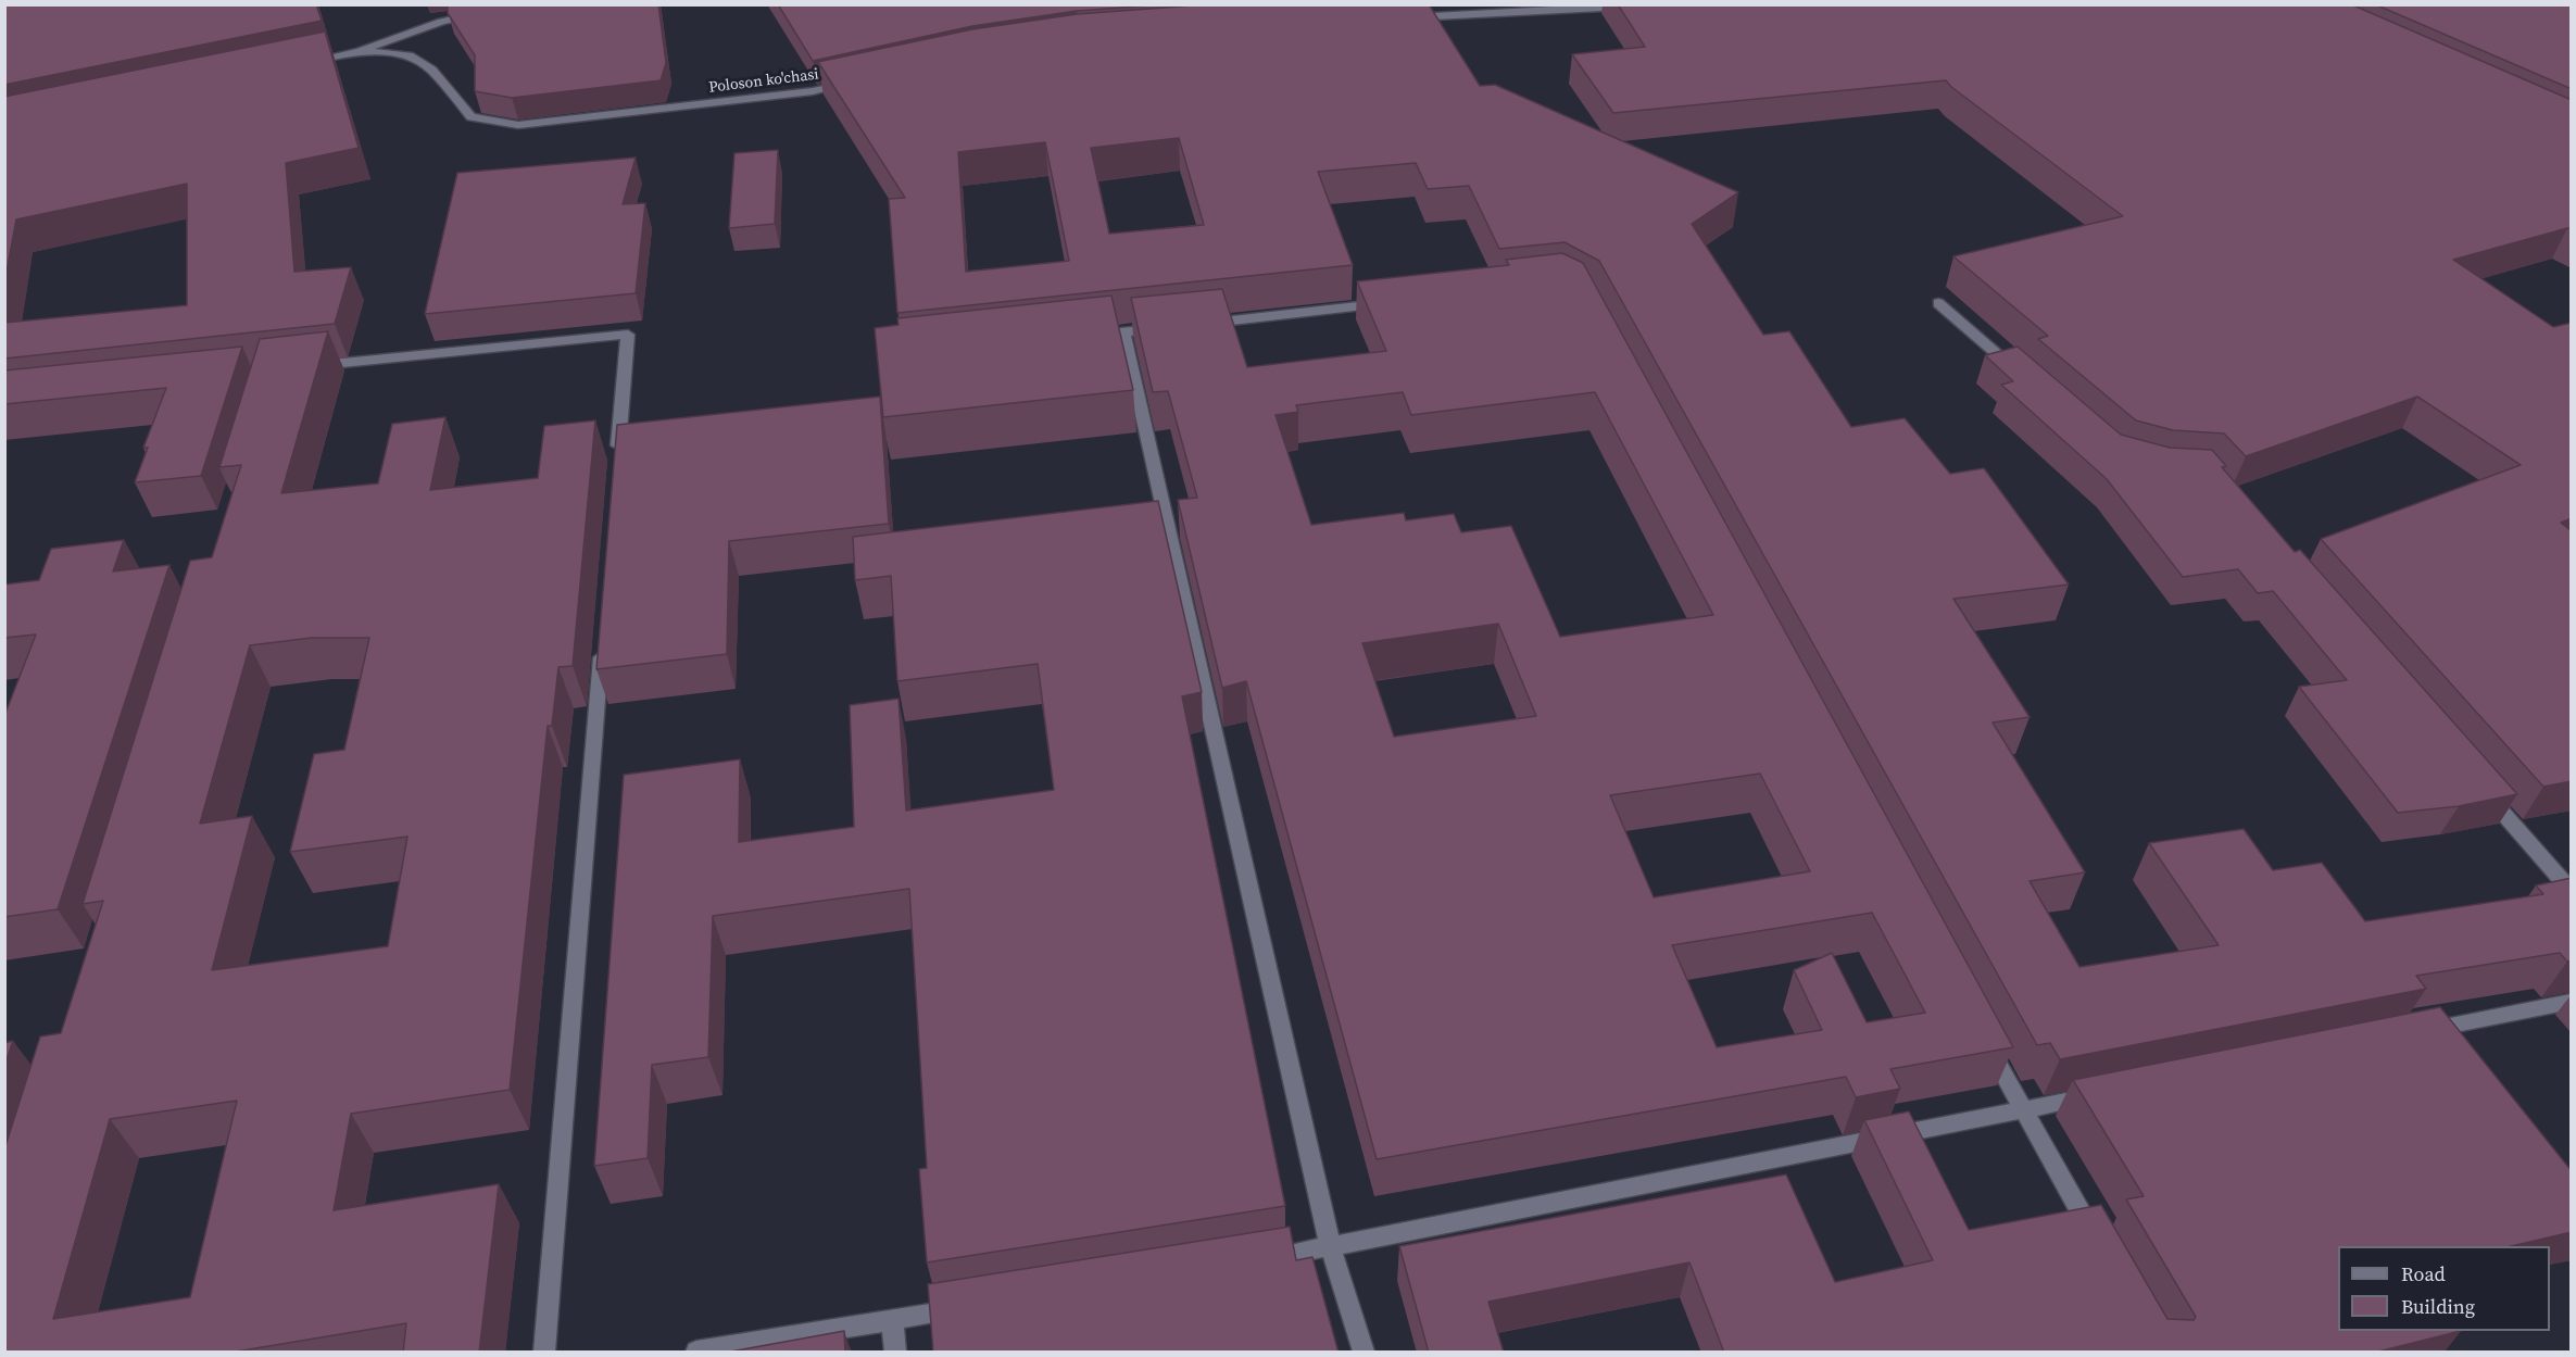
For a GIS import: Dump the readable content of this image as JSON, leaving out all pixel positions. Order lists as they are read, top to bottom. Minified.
{"streets":{"street":["Poloson ko'chasi"]},"legend":["Road","Building"]}
